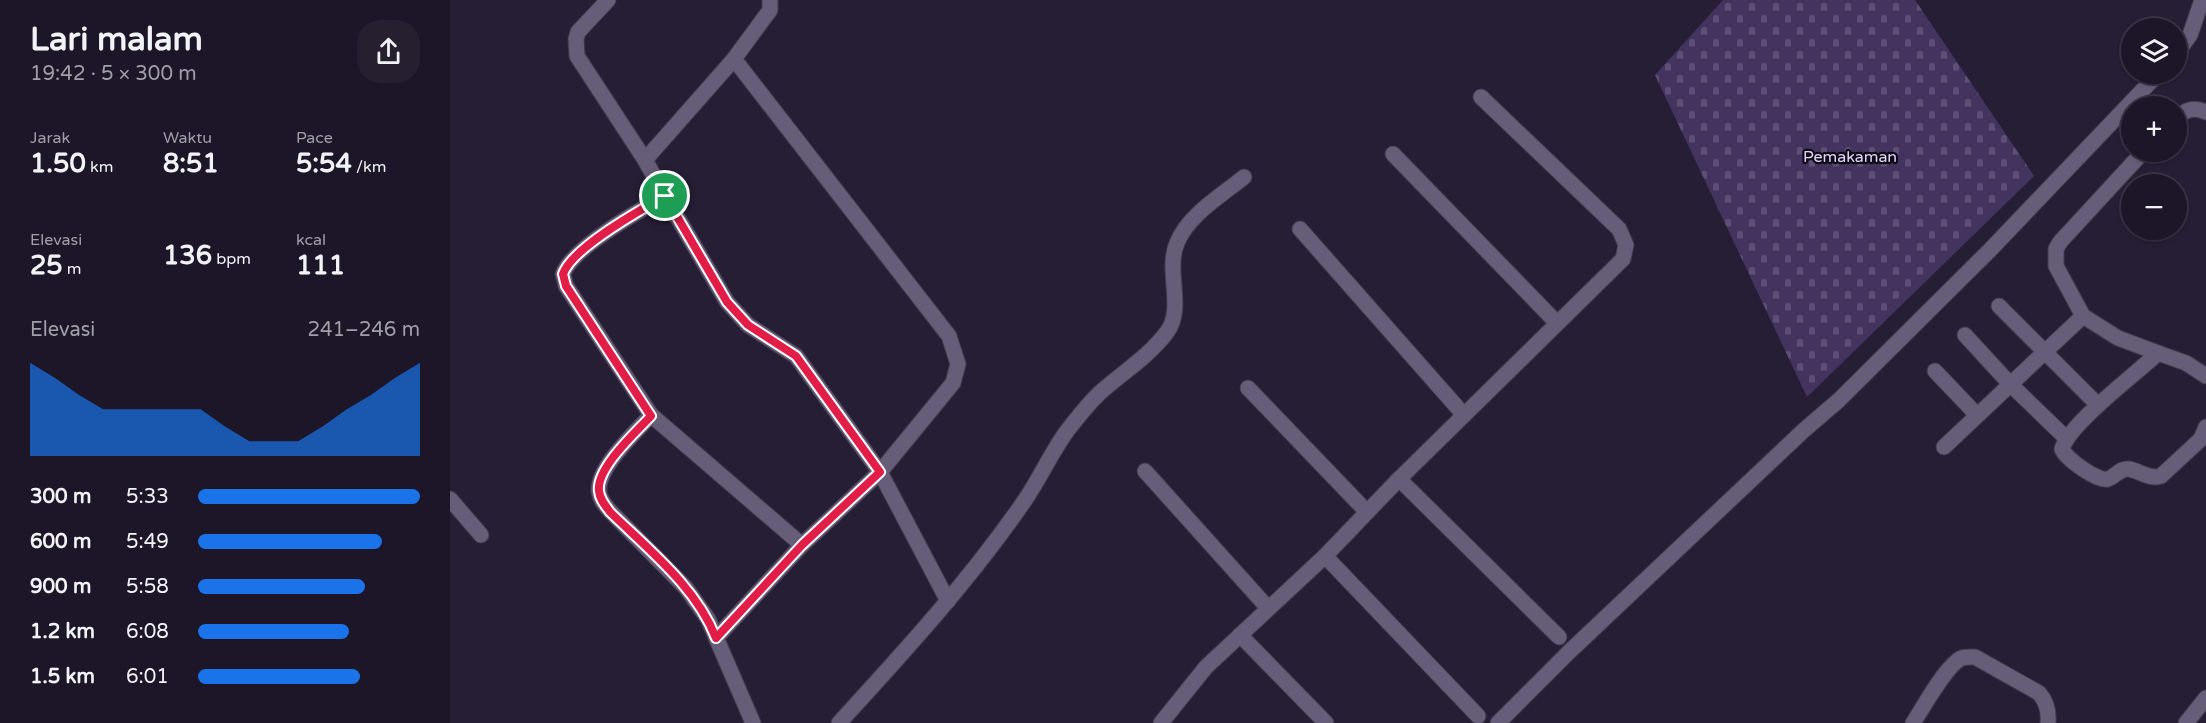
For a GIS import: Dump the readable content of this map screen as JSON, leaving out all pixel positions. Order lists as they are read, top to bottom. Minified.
{"parks":["Pemakaman"],"page":{"heading":["Lari malam","19:42 · 5 × 300 m"],"map_buttons":["+","−"],"stats":[["Jarak","1.50 km"],["Waktu","8:51"],["Pace","5:54 /km"],["Elevasi","25 m"],["136 bpm"],["kcal","111"]],"chart":["Elevasi","241–246 m"],"list":[{"name":"300 m","note":"5:33"},{"name":"600 m","note":"5:49"},{"name":"900 m","note":"5:58"},{"name":"1.2 km","note":"6:08"},{"name":"1.5 km","note":"6:01"}]}}
